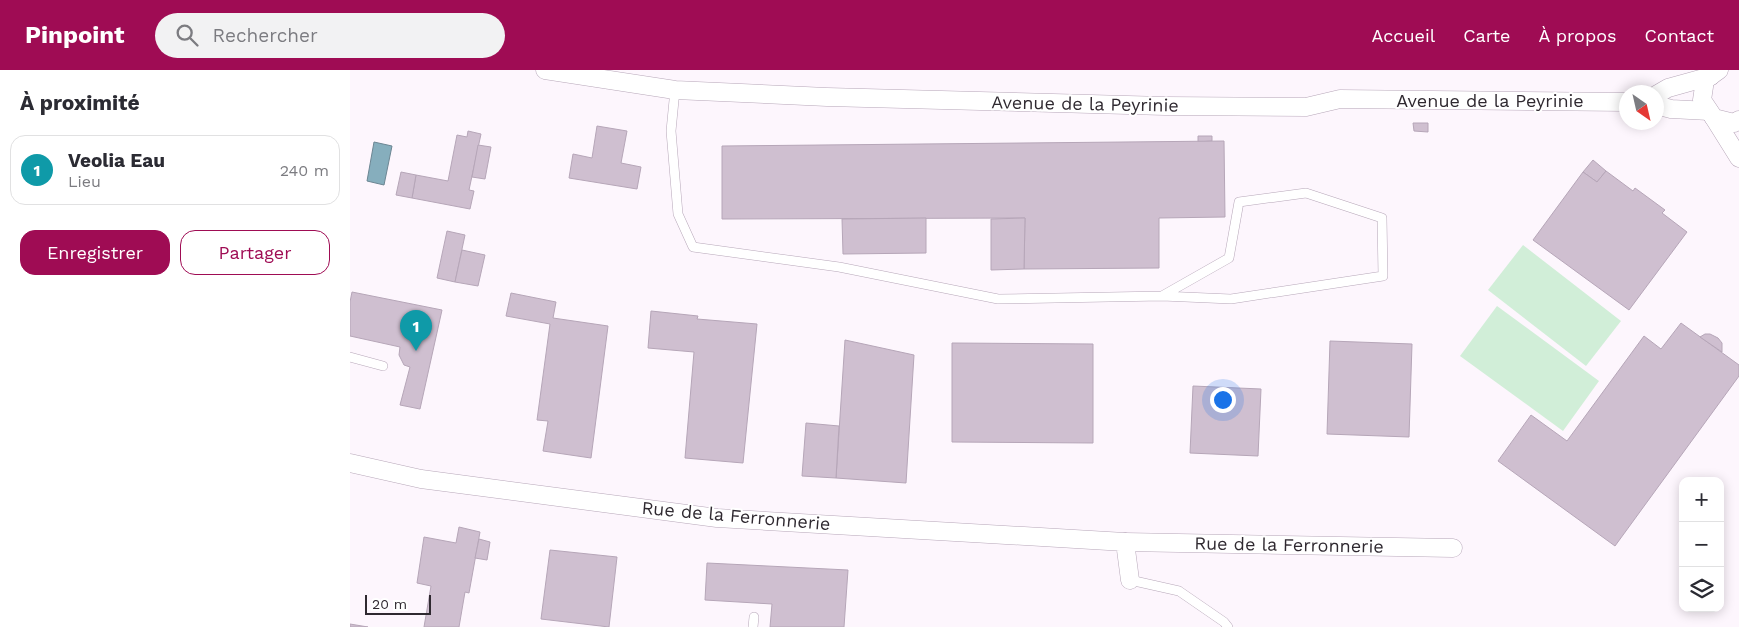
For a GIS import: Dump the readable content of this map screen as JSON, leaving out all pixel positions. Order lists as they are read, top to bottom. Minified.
{"streets":{"street":["Avenue de la Peyrinie","Rue de la Ferronnerie"]},"scale_bar":"20 m","north":"bottom right","page":{"header":"Pinpoint","search":"Rechercher","nav":["Accueil","Carte","À propos","Contact"],"heading":"À proximité","list":[{"mark":"1","name":"Veolia Eau","note":"Lieu","value":"240 m"}],"buttons":["Enregistrer","Partager"],"pins":"1","map_buttons":["+","−"],"scale":"20 m"}}
